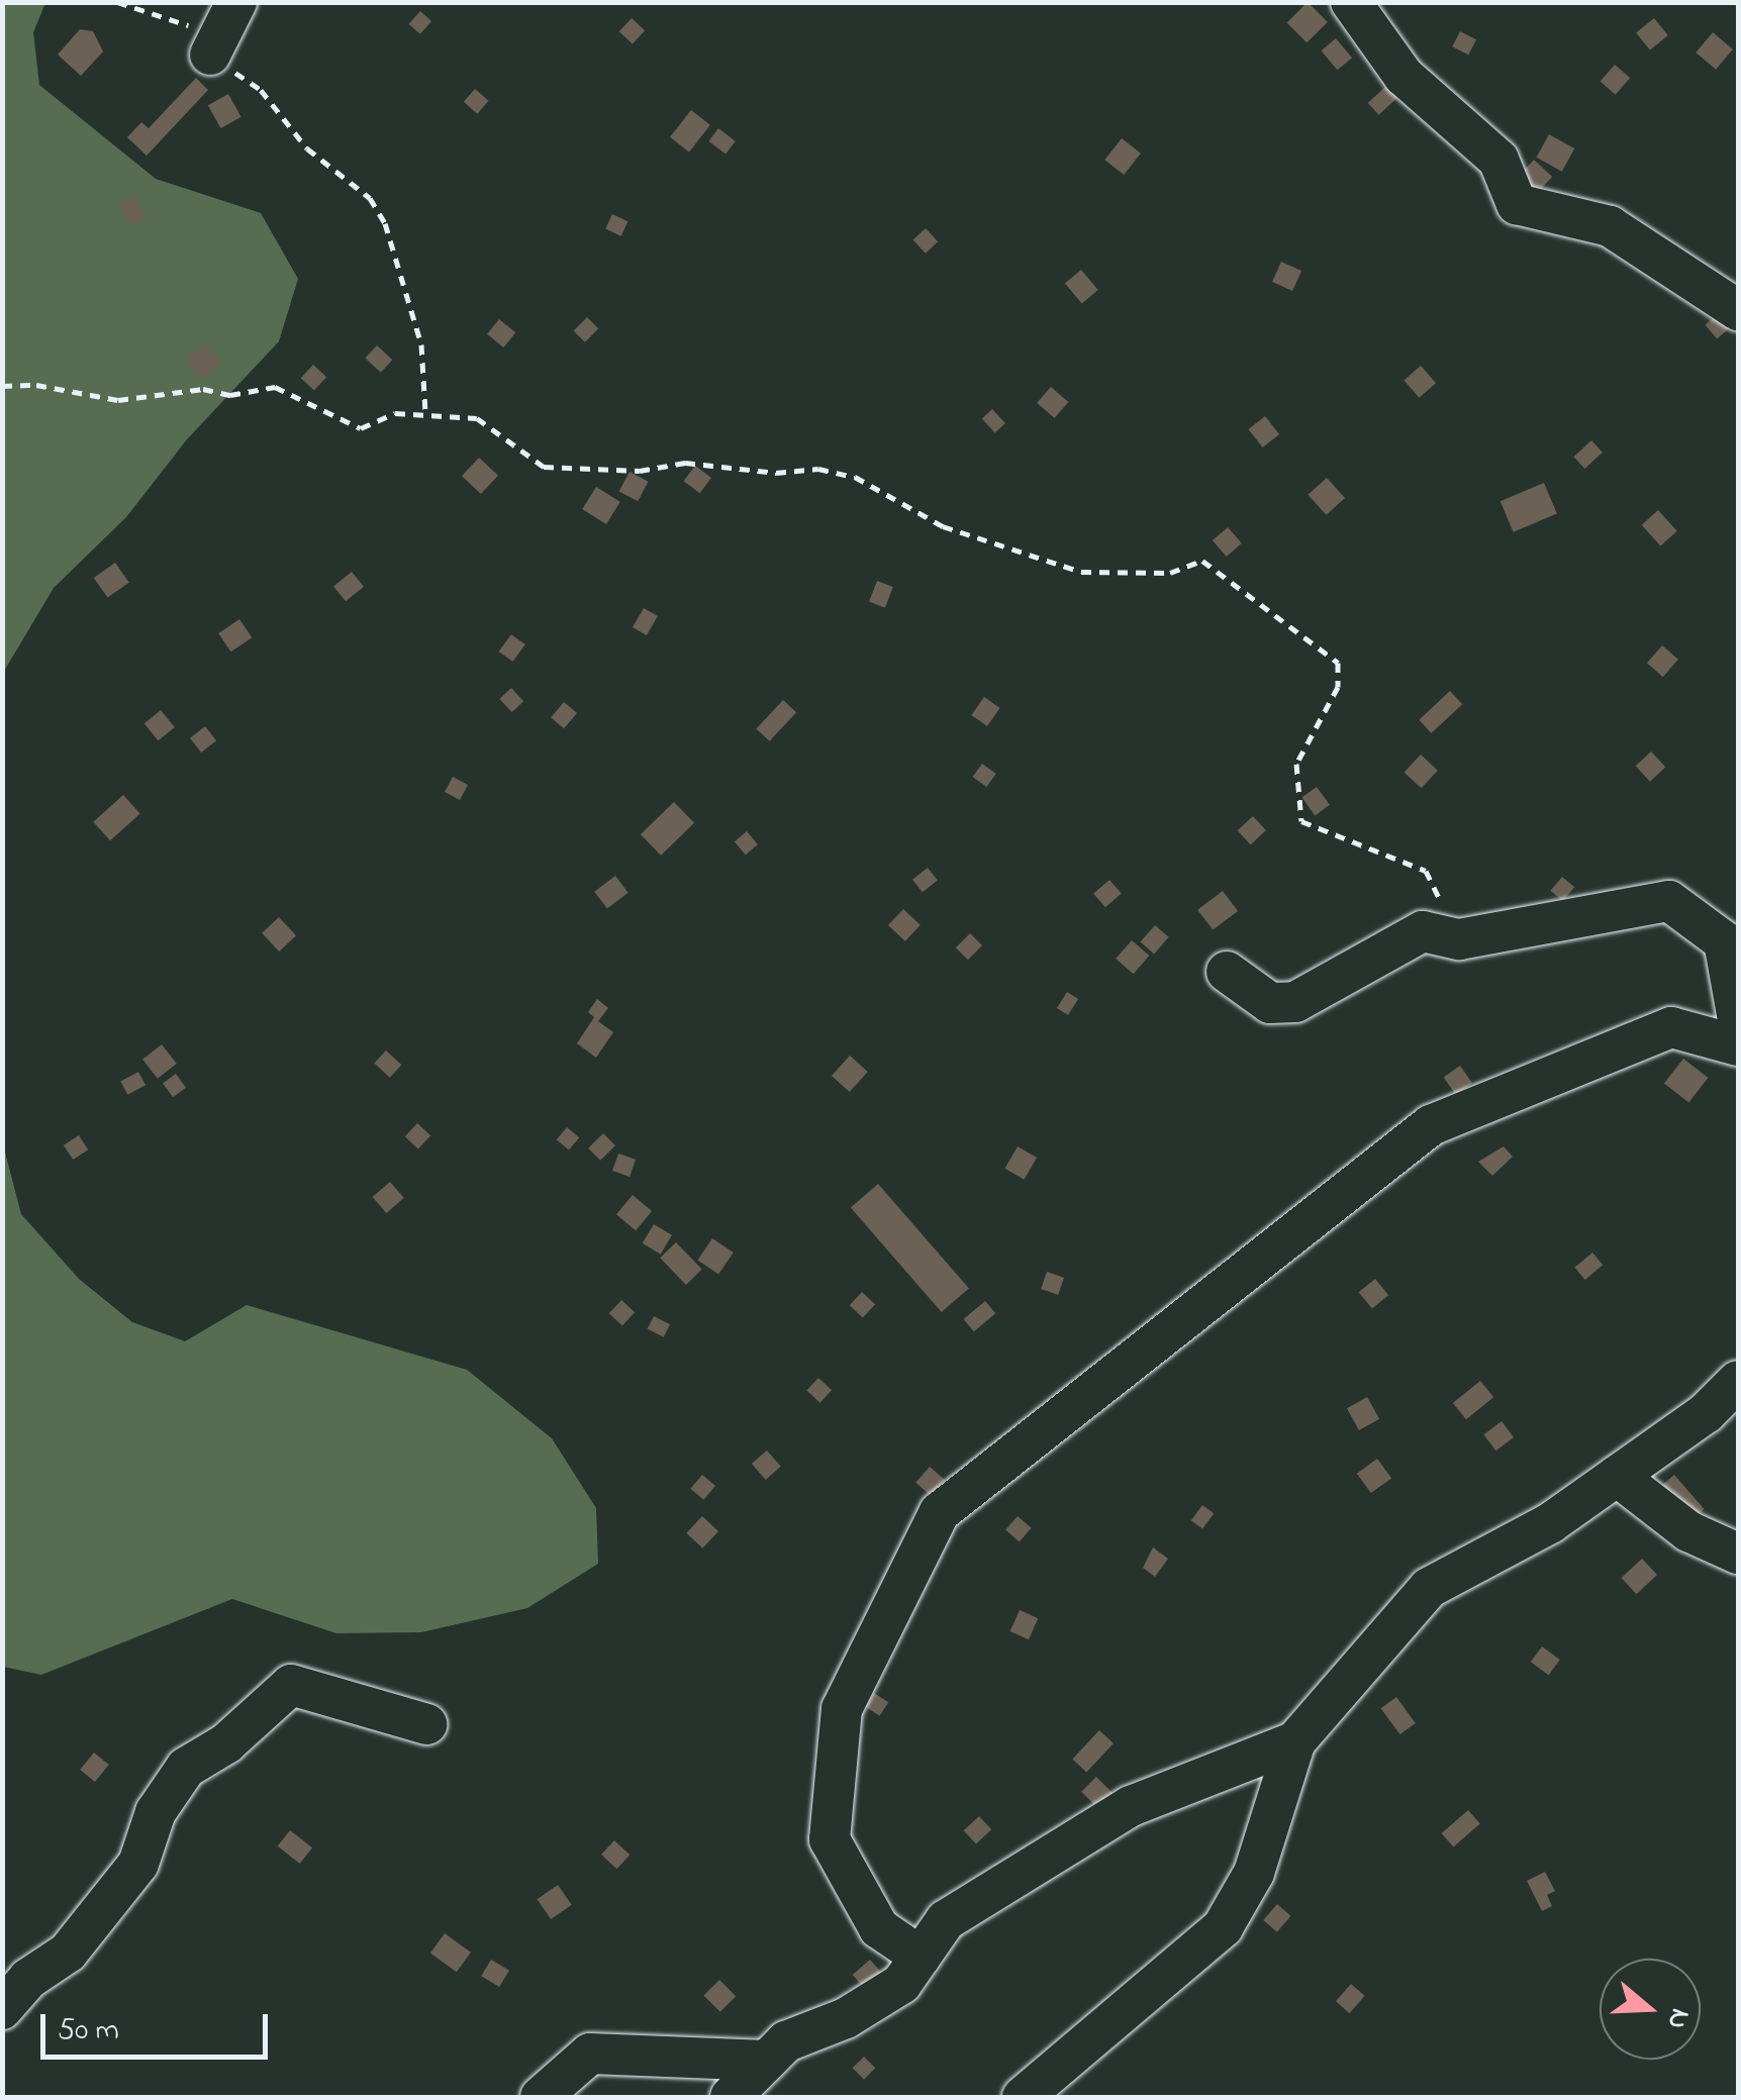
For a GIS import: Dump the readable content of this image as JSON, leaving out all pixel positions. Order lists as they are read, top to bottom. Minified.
{"scale_bar":"50 m","north":"right"}
